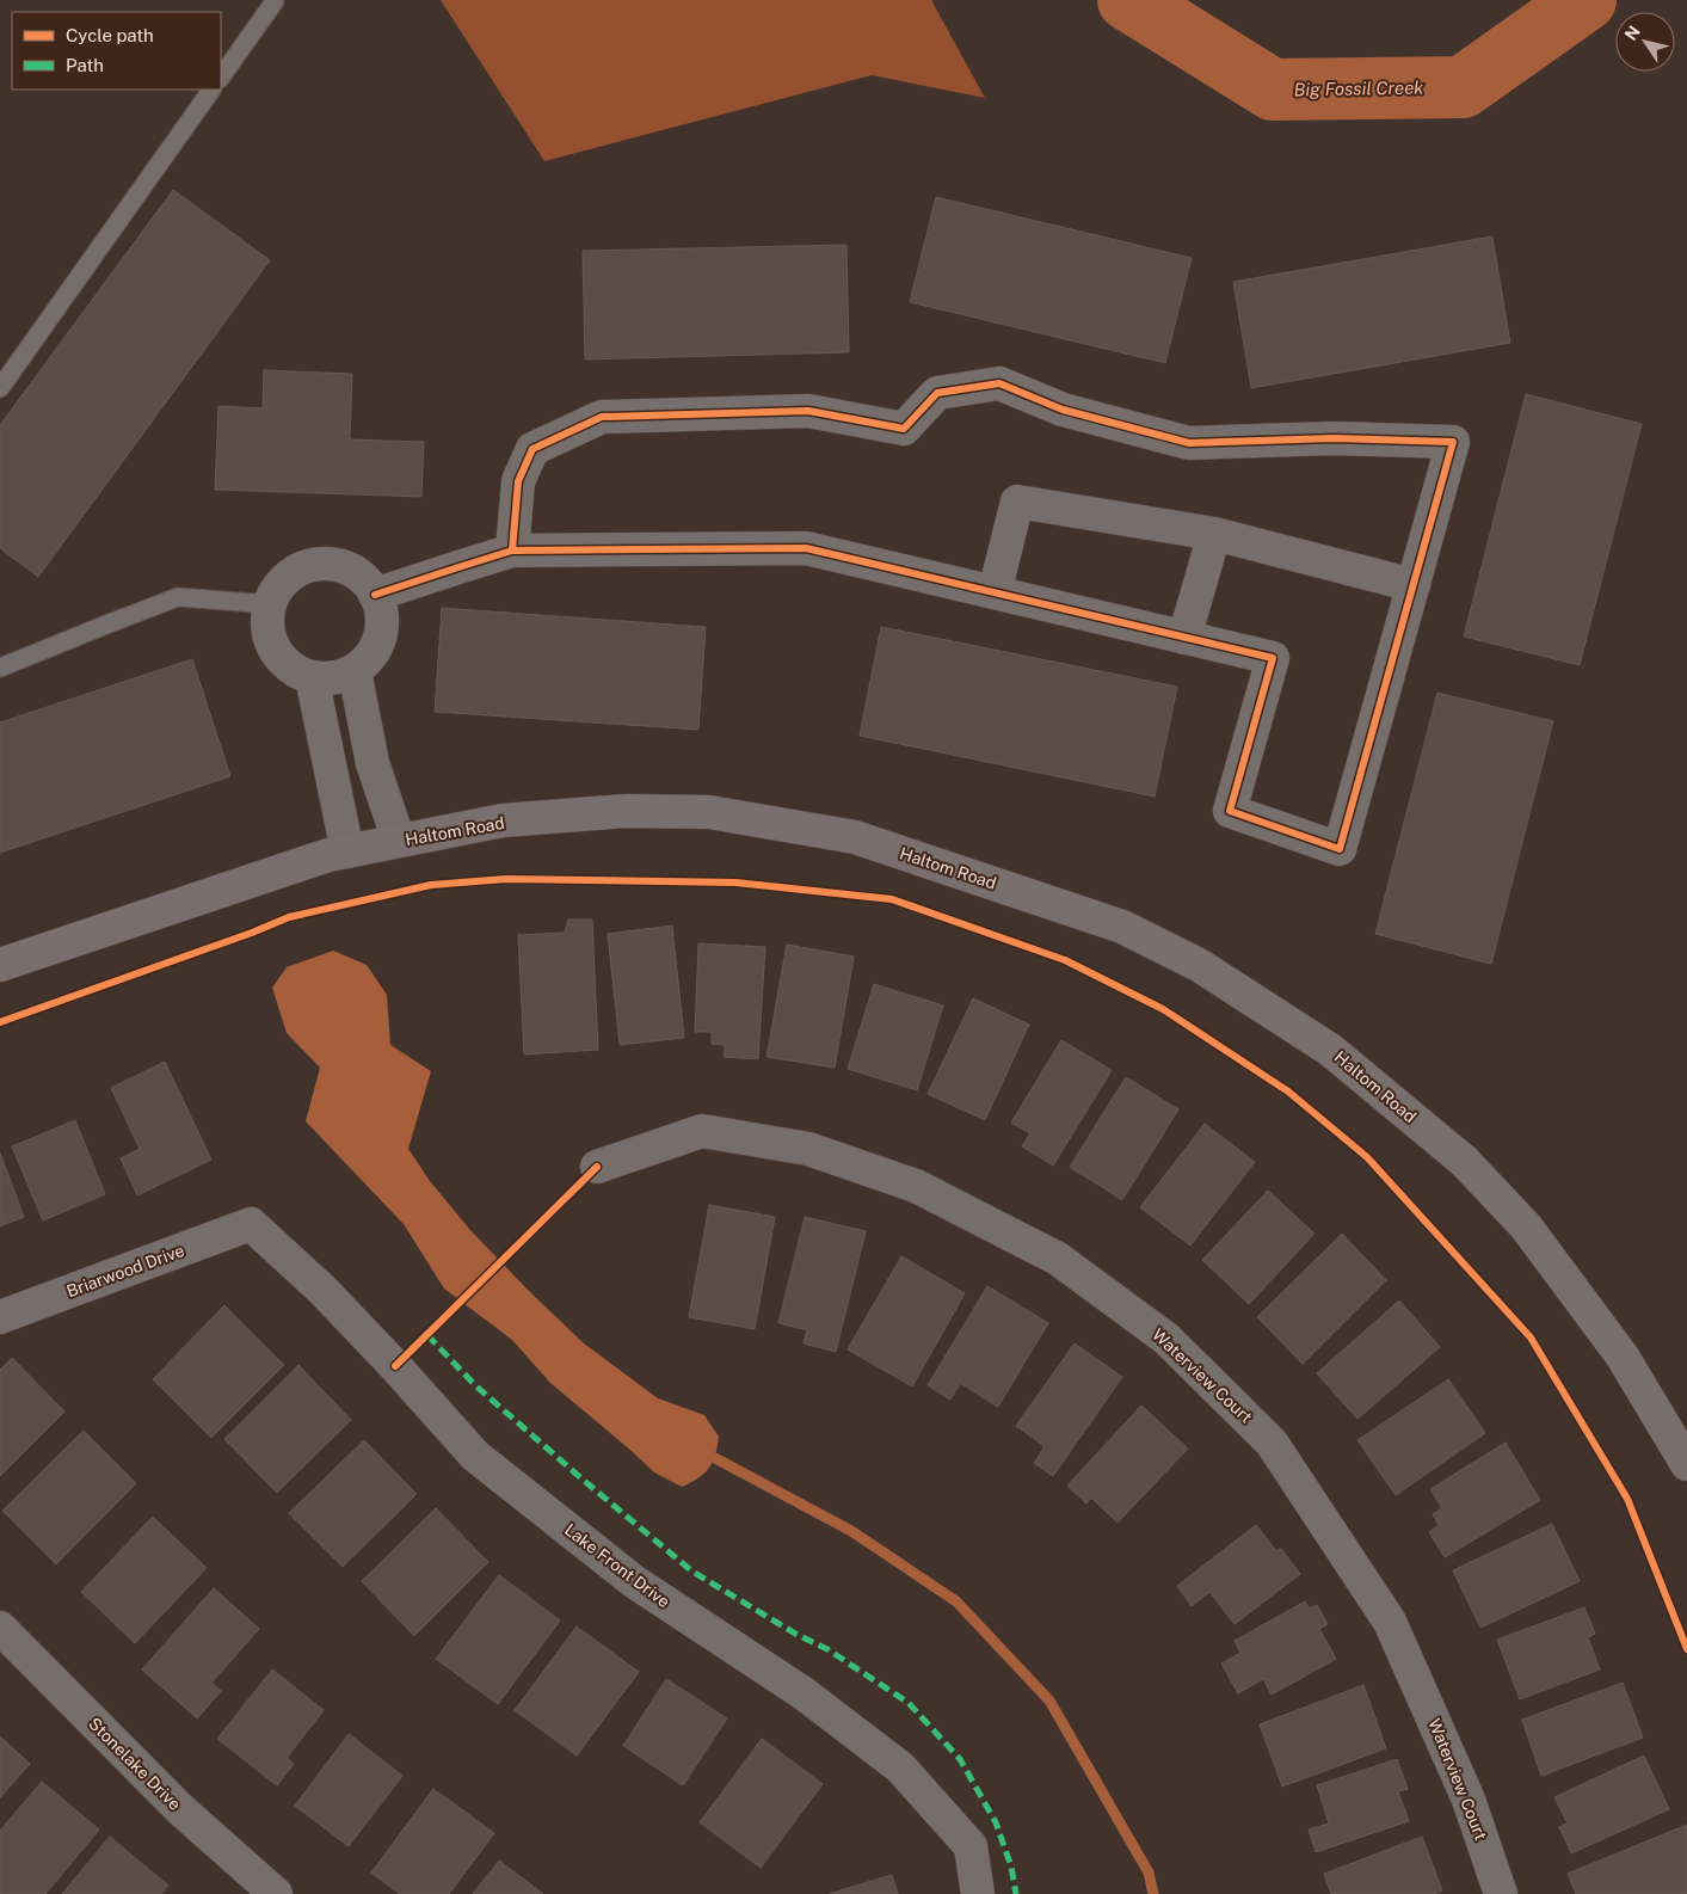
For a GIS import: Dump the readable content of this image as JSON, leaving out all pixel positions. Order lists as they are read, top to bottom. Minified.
{"streets":{"main road":["Haltom Road"],"street":["Briarwood Drive","Waterview Court","Lake Front Drive","Stonelake Drive"]},"crossings":[["Briarwood Drive","Lake Front Drive"]],"water":["Big Fossil Creek"],"legend":["Cycle path","Path"],"north":"top left"}
